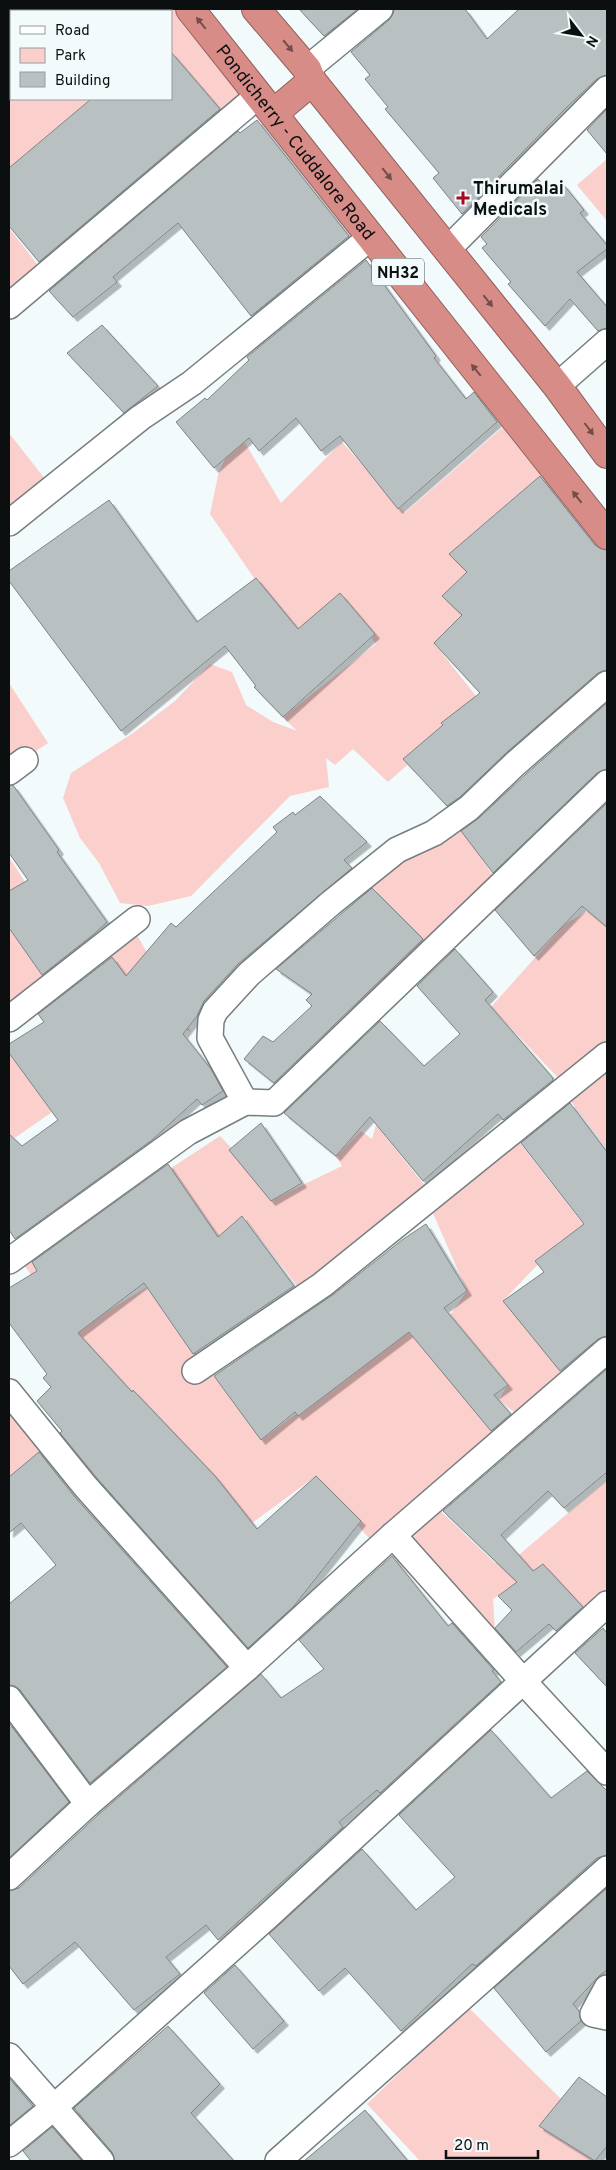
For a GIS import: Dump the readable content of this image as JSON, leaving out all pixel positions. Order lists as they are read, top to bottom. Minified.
{"streets":{"highway":["Pondicherry - Cuddalore Road","NH32"]},"places":{"health":["Thirumalai Medicals"]},"legend":["Road","Park","Building"],"scale_bar":"20 m","north":"bottom right"}
